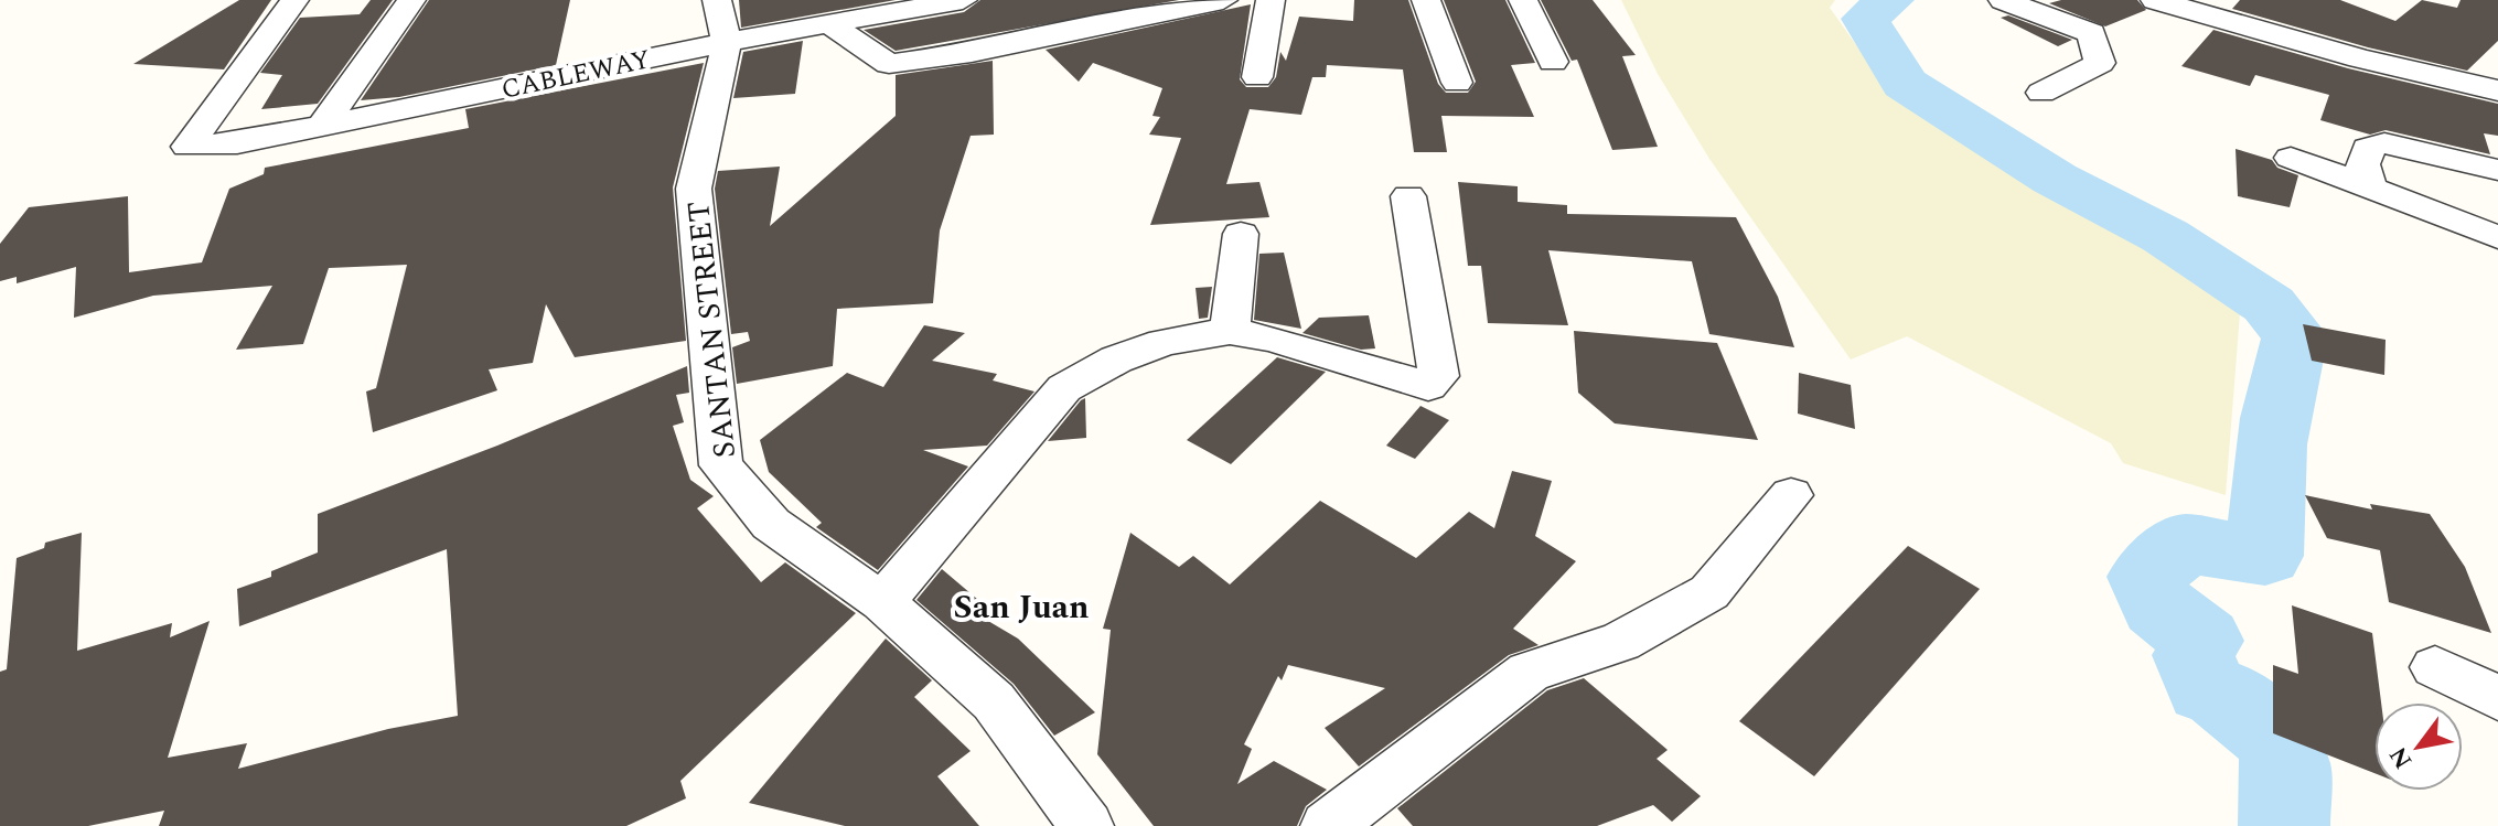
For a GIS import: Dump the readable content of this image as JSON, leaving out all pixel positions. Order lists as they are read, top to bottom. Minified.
{"streets":{"street":["CABLEWAY","SANTAN STREET"]},"crossings":[["CABLEWAY","SANTAN STREET"]],"districts":["San Juan"],"north":"bottom left"}
